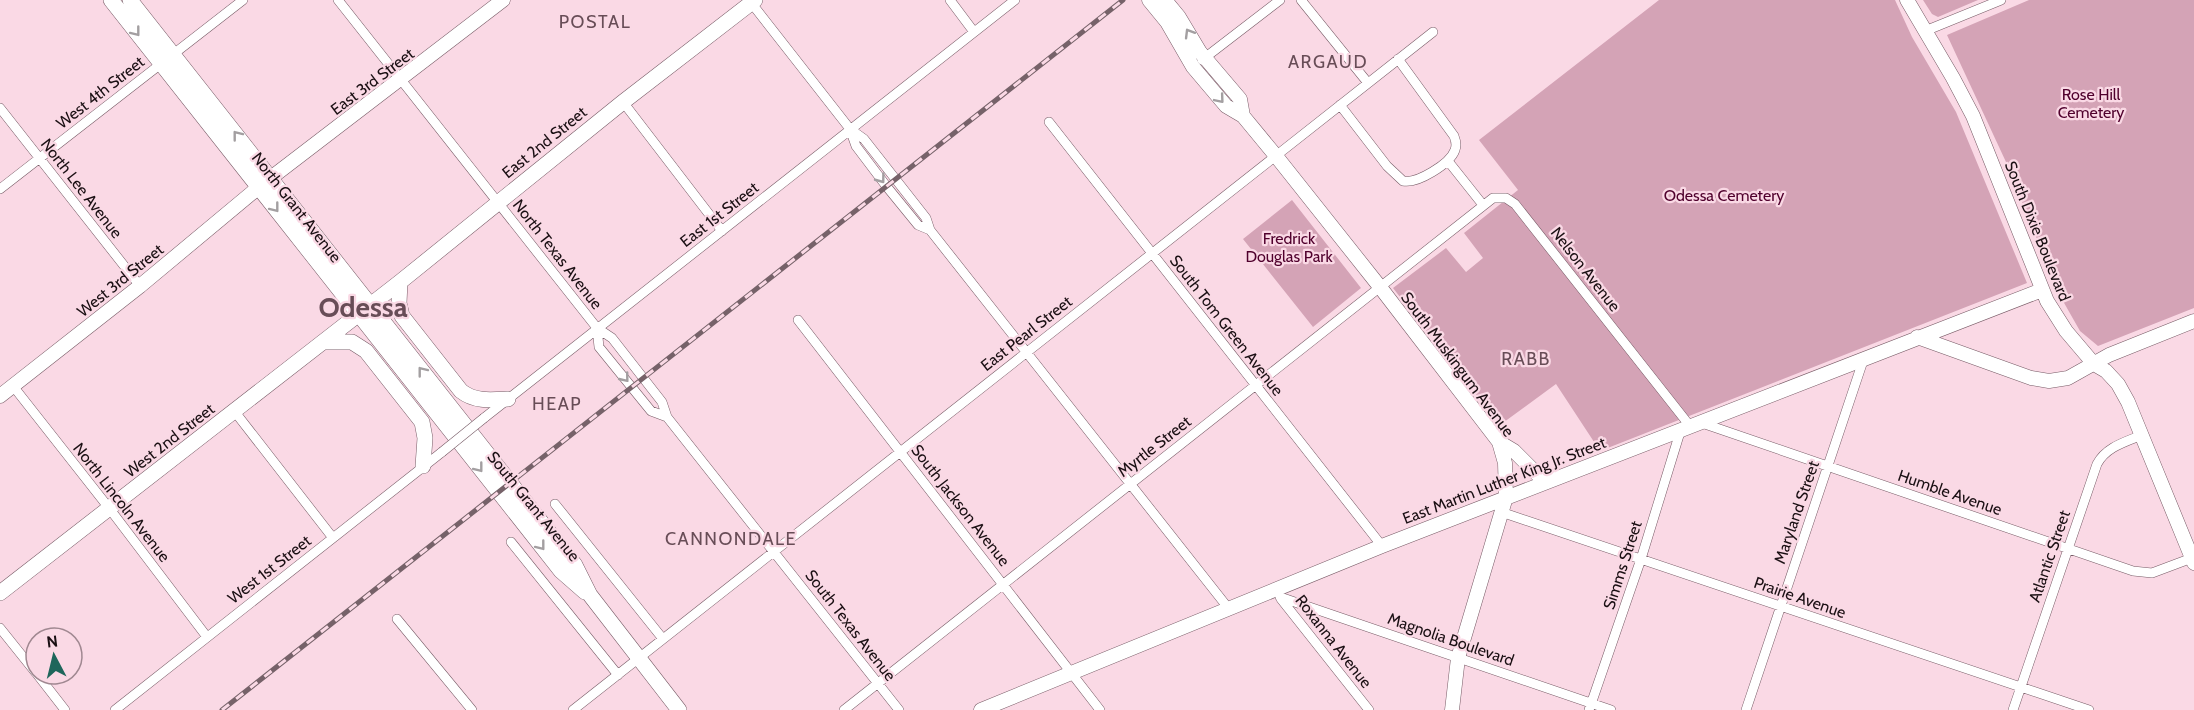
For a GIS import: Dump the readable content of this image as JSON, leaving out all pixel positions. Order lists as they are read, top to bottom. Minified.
{"streets":{"main road":["East 2nd Street","North Grant Avenue","West 2nd Street","South Grant Avenue"],"street":["East 3rd Street","West 4th Street","North Lee Avenue","East 1st Street","South Dixie Boulevard","North Texas Avenue","Nelson Avenue","West 3rd Street","South Tom Green Avenue","East Pearl Street","South Muskingum Avenue","Myrtle Street","East Martin Luther King Jr. Street","Humble Avenue","North Lincoln Avenue","South Jackson Avenue","Maryland Street","Atlantic Street","Simms Street","West 1st Street","Prairie Avenue","South Texas Avenue","Magnolia Boulevard","Roxanna Avenue"]},"crossings":[["East 3rd Street","North Grant Avenue"],["East 3rd Street","North Texas Avenue"],["East 3rd Street","West 3rd Street"],["West 4th Street","North Lee Avenue"],["West 4th Street","North Grant Avenue"],["East 2nd Street","North Grant Avenue"],["East 2nd Street","North Texas Avenue"],["East 2nd Street","West 2nd Street"],["North Lee Avenue","West 3rd Street"],["North Grant Avenue","West 3rd Street"],["North Grant Avenue","West 2nd Street"],["North Grant Avenue","South Grant Avenue"],["East 1st Street","North Texas Avenue"],["East 1st Street","West 1st Street"],["East 1st Street","South Texas Avenue"],["South Dixie Boulevard","East Martin Luther King Jr. Street"],["South Dixie Boulevard","Humble Avenue"],["South Dixie Boulevard","Atlantic Street"],["North Texas Avenue","South Texas Avenue"],["Nelson Avenue","Myrtle Street"],["Nelson Avenue","East Martin Luther King Jr. Street"],["Nelson Avenue","Humble Avenue"],["Nelson Avenue","Simms Street"],["West 3rd Street","North Lincoln Avenue"],["South Tom Green Avenue","East Pearl Street"],["South Tom Green Avenue","Myrtle Street"],["South Tom Green Avenue","East Martin Luther King Jr. Street"],["East Pearl Street","South Muskingum Avenue"],["East Pearl Street","South Jackson Avenue"],["East Pearl Street","South Grant Avenue"],["East Pearl Street","South Texas Avenue"],["South Muskingum Avenue","Myrtle Street"],["South Muskingum Avenue","East Martin Luther King Jr. Street"],["South Muskingum Avenue","Prairie Avenue"],["South Muskingum Avenue","Magnolia Boulevard"],["West 2nd Street","North Lincoln Avenue"],["Myrtle Street","South Jackson Avenue"],["Myrtle Street","South Texas Avenue"],["East Martin Luther King Jr. Street","Humble Avenue"],["East Martin Luther King Jr. Street","South Jackson Avenue"],["East Martin Luther King Jr. Street","Maryland Street"],["East Martin Luther King Jr. Street","Simms Street"],["East Martin Luther King Jr. Street","Magnolia Boulevard"],["East Martin Luther King Jr. Street","Roxanna Avenue"],["Humble Avenue","Maryland Street"],["Humble Avenue","Atlantic Street"],["Humble Avenue","Simms Street"],["North Lincoln Avenue","West 1st Street"],["Maryland Street","Prairie Avenue"],["Atlantic Street","Prairie Avenue"],["Simms Street","Prairie Avenue"],["Simms Street","Magnolia Boulevard"],["Magnolia Boulevard","Roxanna Avenue"]],"districts":["POSTAL","ARGAUD","Odessa","RABB","HEAP","CANNONDALE"],"parks":["Rose Hill Cemetery","Odessa Cemetery","Fredrick Douglas Park"],"north":"top"}
